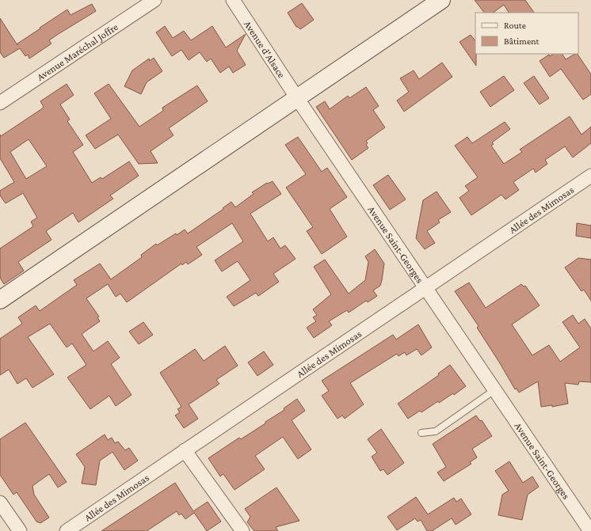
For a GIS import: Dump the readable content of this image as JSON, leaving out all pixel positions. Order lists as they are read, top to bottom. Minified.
{"streets":{"street":["Avenue d'Alsace","Avenue Maréchal Joffre","Allée des Mimosas","Avenue Saint-Georges"]},"crossings":[["Avenue d'Alsace","Avenue Saint-Georges"],["Allée des Mimosas","Avenue Saint-Georges"]],"legend":["Route","Bâtiment"]}
